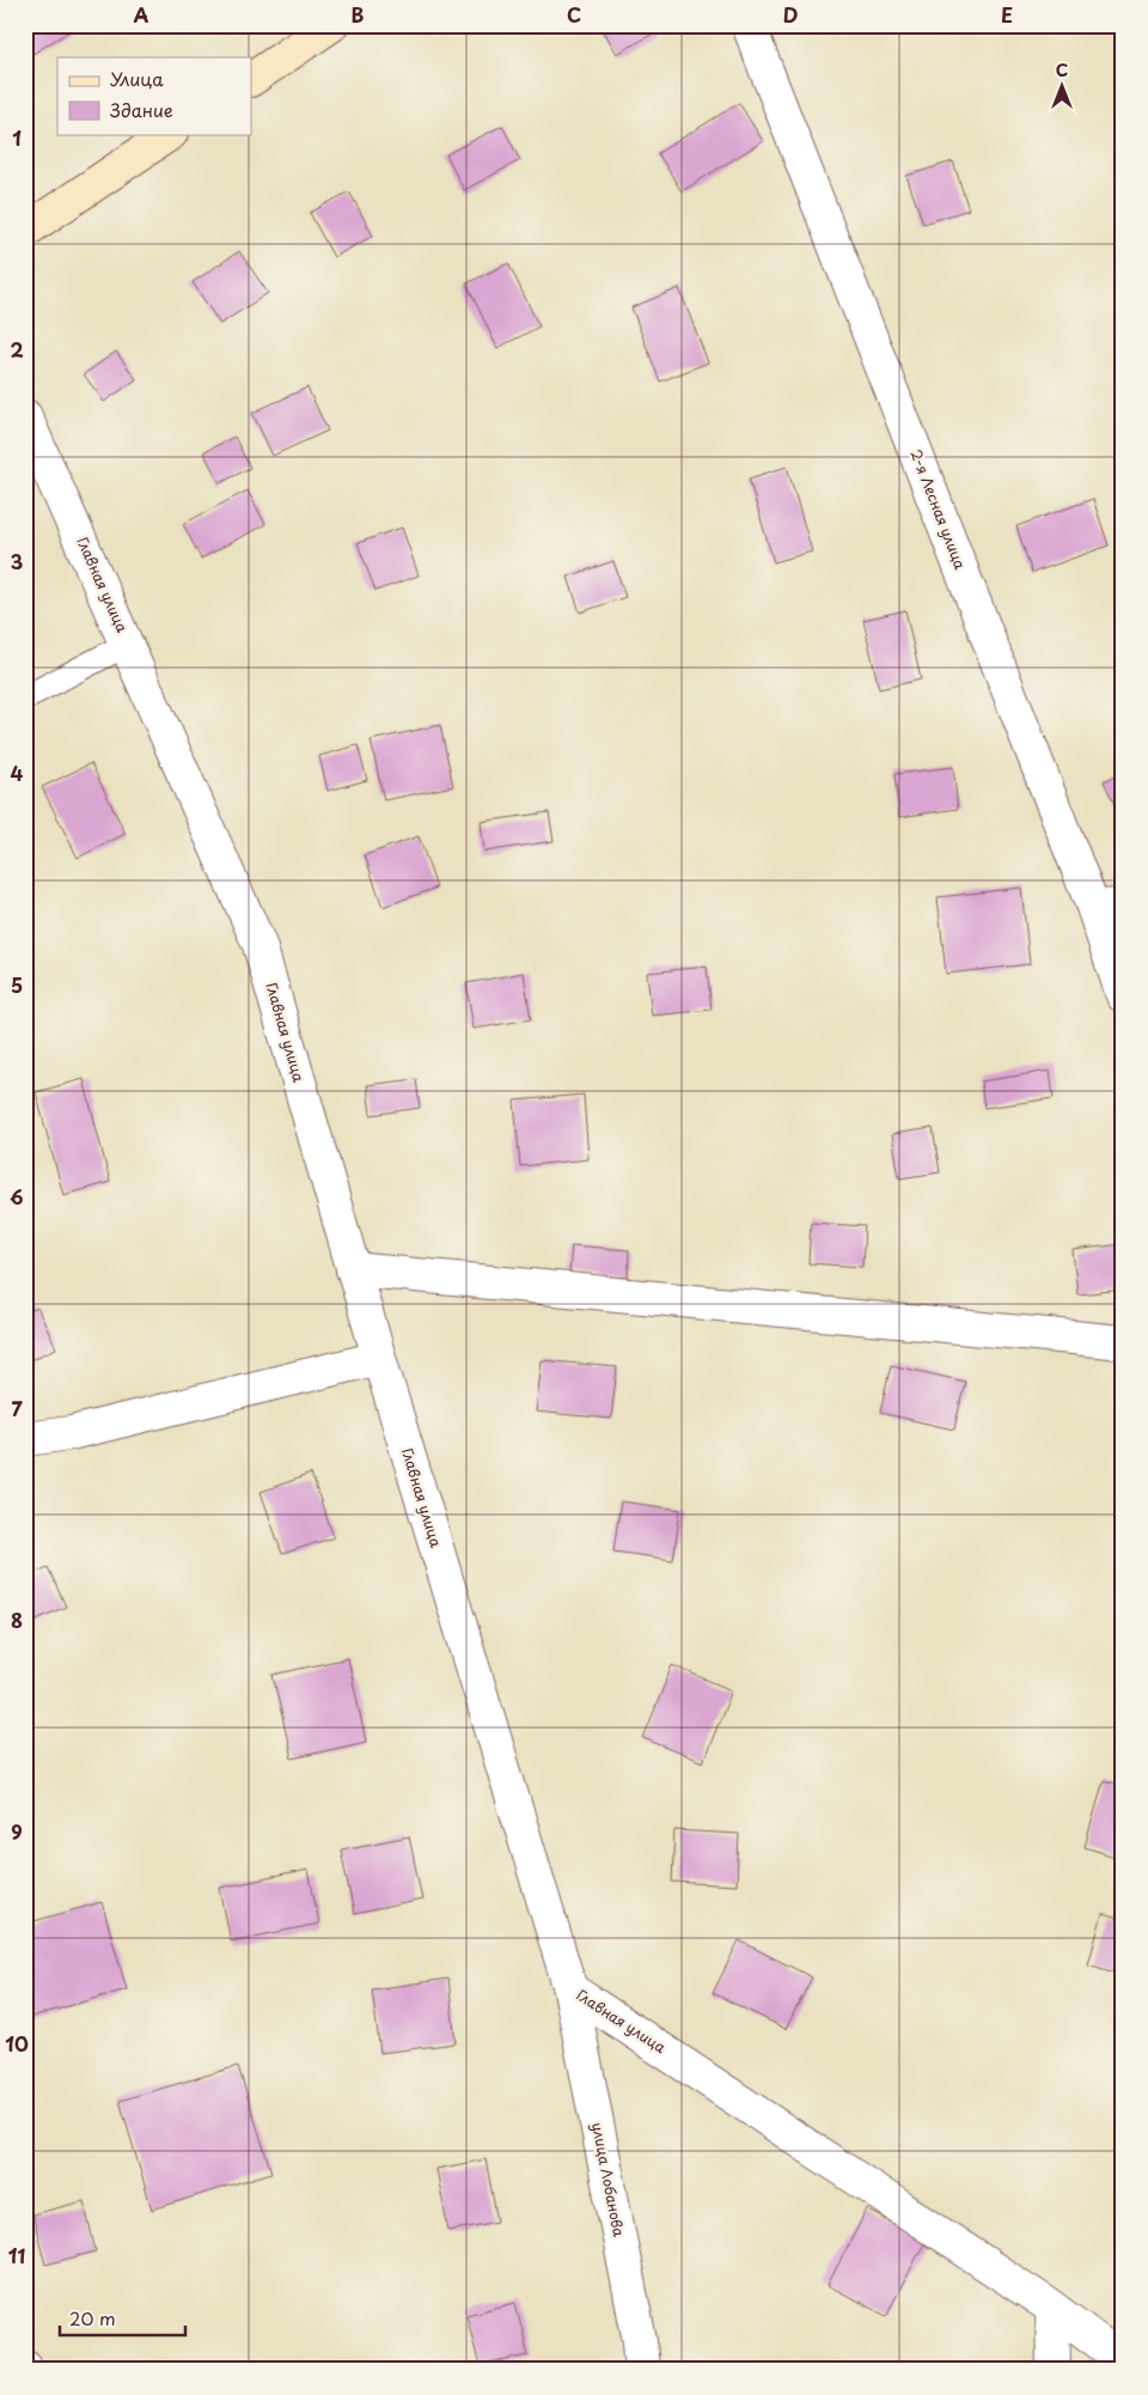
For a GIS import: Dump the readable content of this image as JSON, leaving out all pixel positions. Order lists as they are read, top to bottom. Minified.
{"streets":{"street":["2-я Лесная улица","Главная улица","улица Лобанова"]},"crossings":[["Главная улица","улица Лобанова"]],"legend":["Улица","Здание"],"scale_bar":"20 m","north":"top","grid":{"columns":["A","B","C","D","E"],"rows":["1","2","3","4","5","6","7","8","9","10","11"]}}
